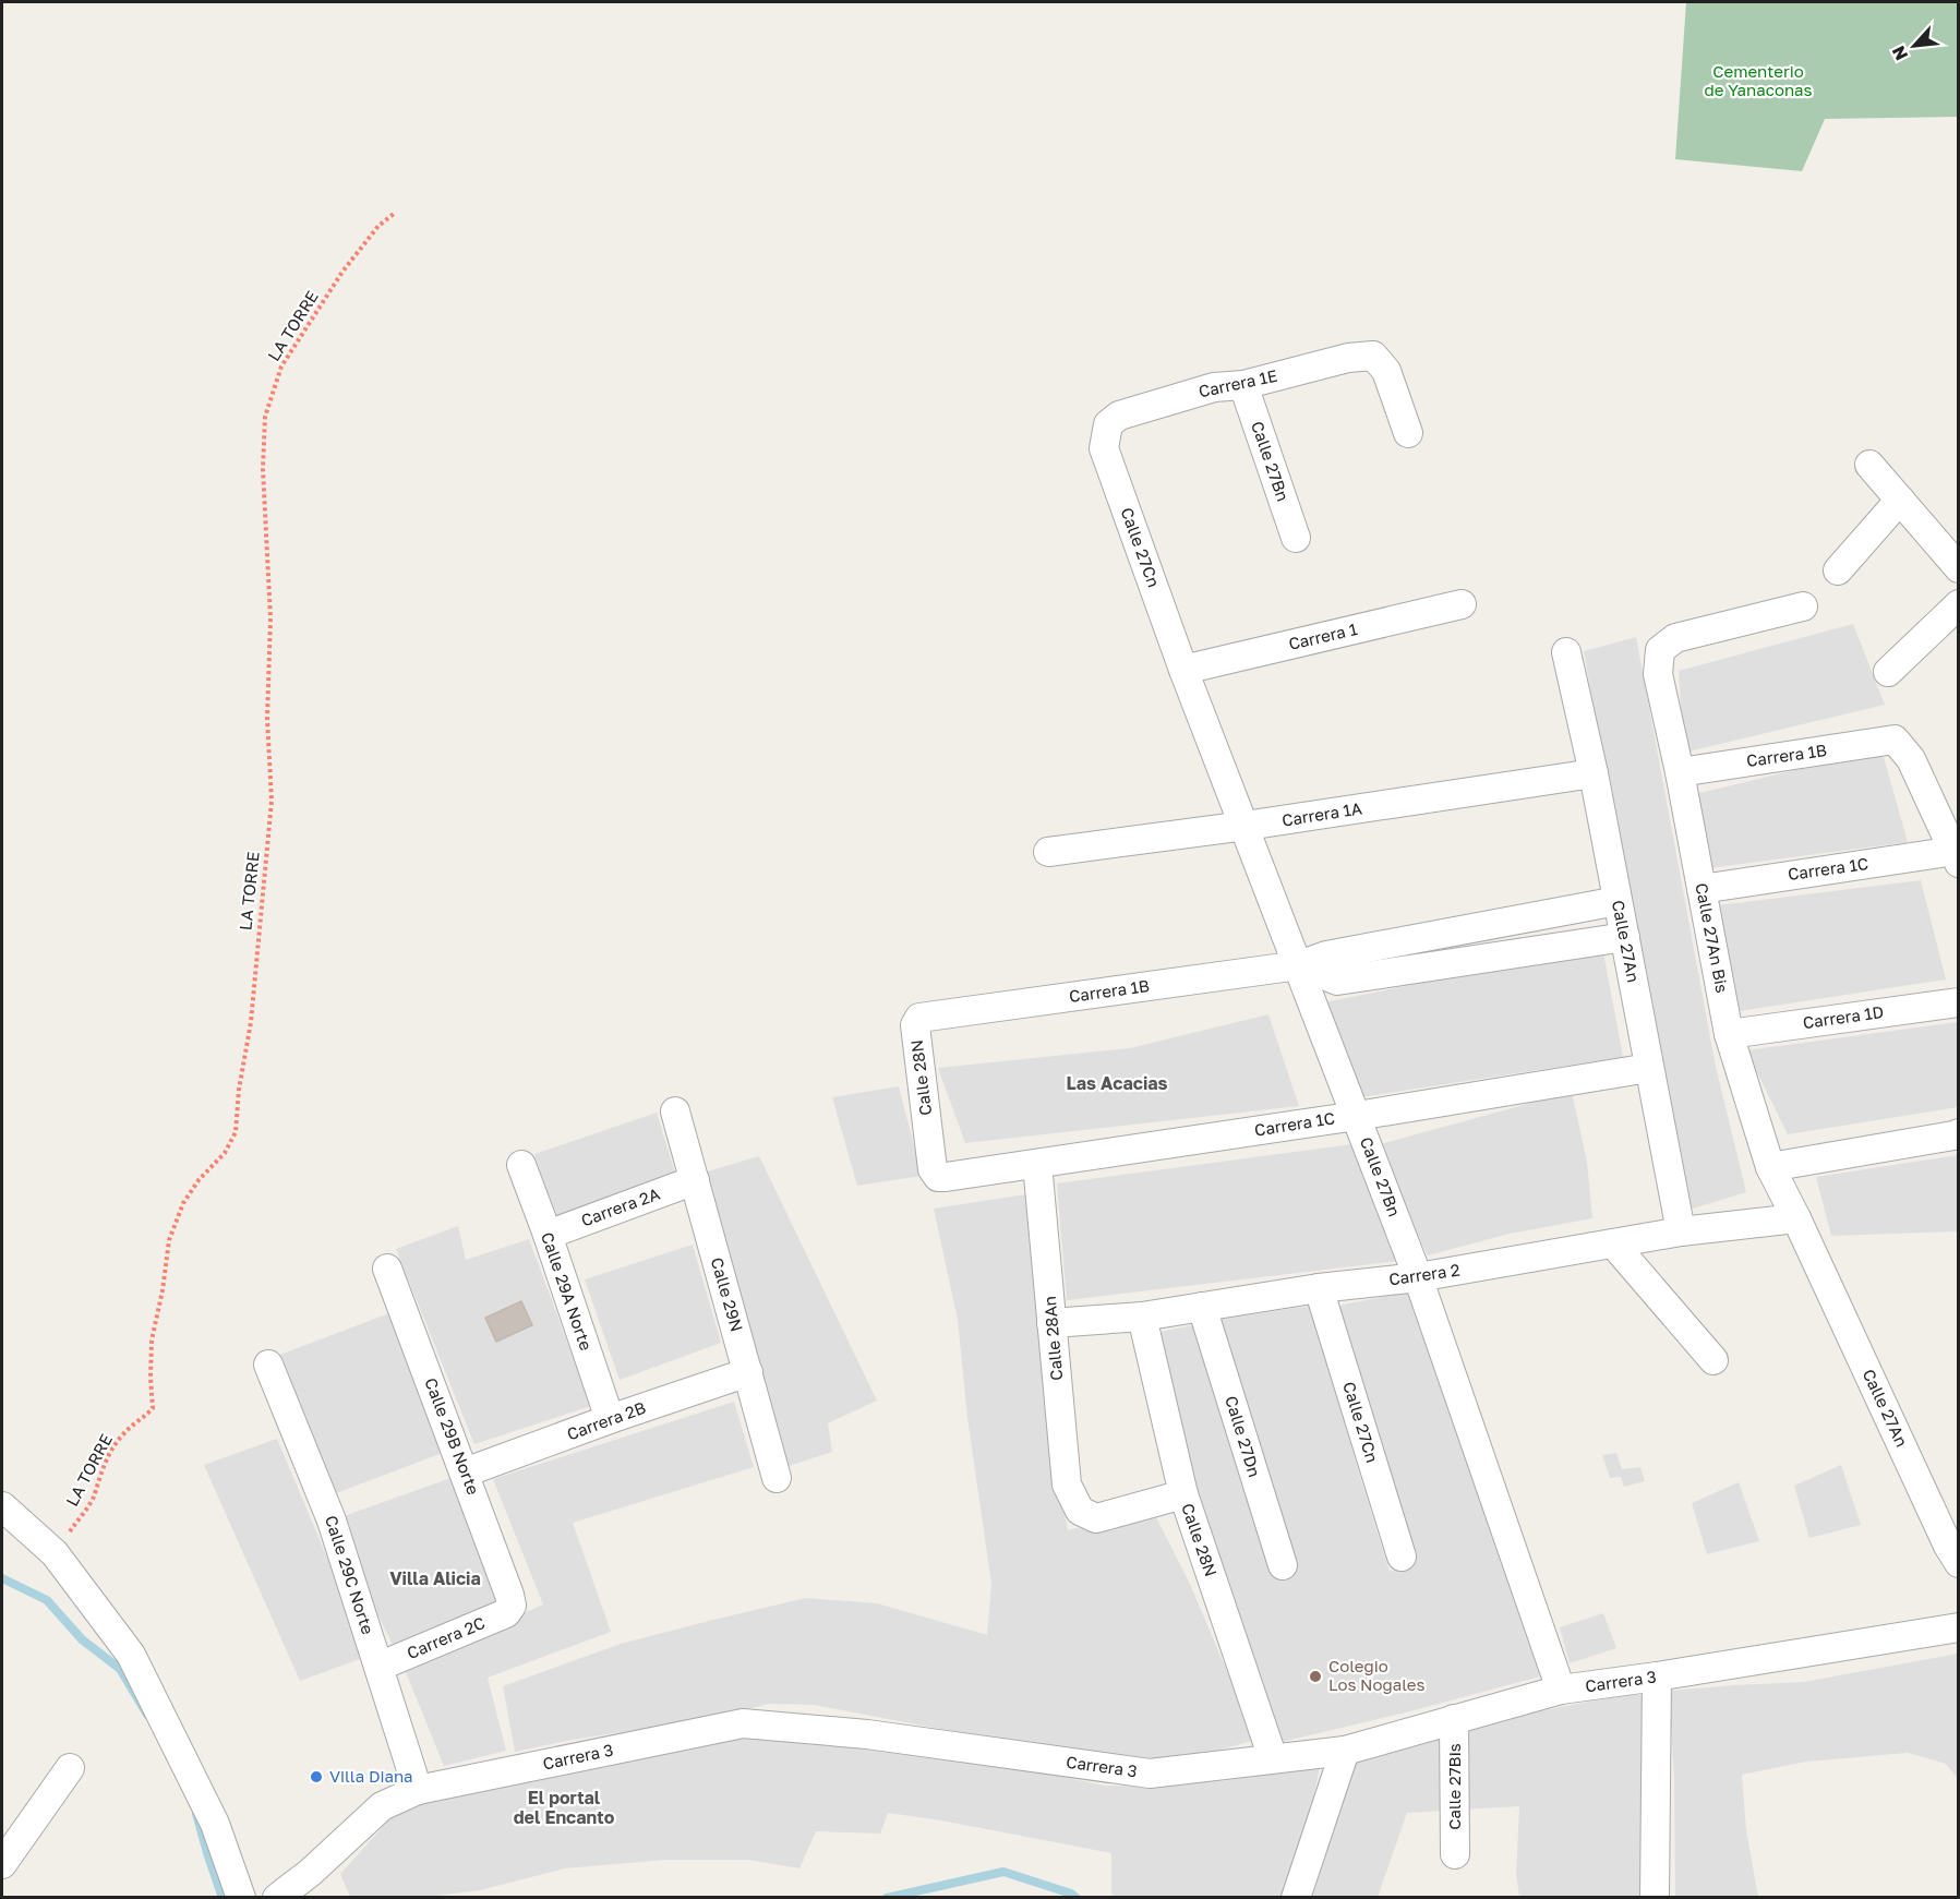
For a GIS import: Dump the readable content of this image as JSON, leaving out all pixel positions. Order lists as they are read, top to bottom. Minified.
{"streets":{"street":["Carrera 1E","Calle 27Bn","Calle 27Cn","Carrera 1","Carrera 1B","Carrera 1A","Carrera 1C","Calle 27An Bis","Calle 27An","Carrera 1D","Calle 28N","Carrera 2A","Carrera 2","Calle 29A Norte","Calle 29N","Calle 28An","Carrera 2B","Calle 29B Norte","Calle 27Dn","Calle 29C Norte","Carrera 2C","Carrera 3","Calle 27Bis"],"path":["LA TORRE"]},"crossings":[["Carrera 1E","Calle 27Bn"],["Carrera 1E","Calle 27Cn"],["Calle 27Bn","Calle 27Cn"],["Calle 27Bn","Carrera 1"],["Calle 27Bn","Carrera 1B"],["Calle 27Bn","Carrera 1A"],["Calle 27Bn","Carrera 1C"],["Calle 27Bn","Carrera 2"],["Calle 27Bn","Carrera 3"],["Calle 27Cn","Carrera 1"],["Calle 27Cn","Carrera 2"],["Carrera 1B","Carrera 1C"],["Carrera 1B","Calle 27An Bis"],["Carrera 1B","Calle 27An"],["Carrera 1B","Calle 28N"],["Carrera 1A","Calle 27An"],["Carrera 1C","Calle 27An Bis"],["Carrera 1C","Calle 27An"],["Carrera 1C","Calle 28N"],["Carrera 1C","Calle 28An"],["Calle 27An Bis","Calle 27An"],["Calle 27An Bis","Carrera 1D"],["Calle 27An Bis","Carrera 2"],["Calle 27An","Carrera 2"],["Calle 28N","Carrera 2"],["Calle 28N","Calle 28An"],["Calle 28N","Carrera 3"],["Carrera 2A","Calle 29A Norte"],["Carrera 2A","Calle 29N"],["Carrera 2","Calle 28An"],["Carrera 2","Calle 27Dn"],["Calle 29A Norte","Carrera 2B"],["Calle 29N","Carrera 2B"],["Carrera 2B","Calle 29B Norte"],["Calle 29B Norte","Carrera 2C"],["Calle 29C Norte","Carrera 2C"],["Calle 29C Norte","Carrera 3"],["Carrera 3","Calle 27Bis"]],"districts":["Las Acacias","Villa Alicia","El portal del Encanto"],"parks":["Cementerio de Yanaconas"],"places":["Colegio Los Nogales","Villa Diana"],"north":"bottom left"}
